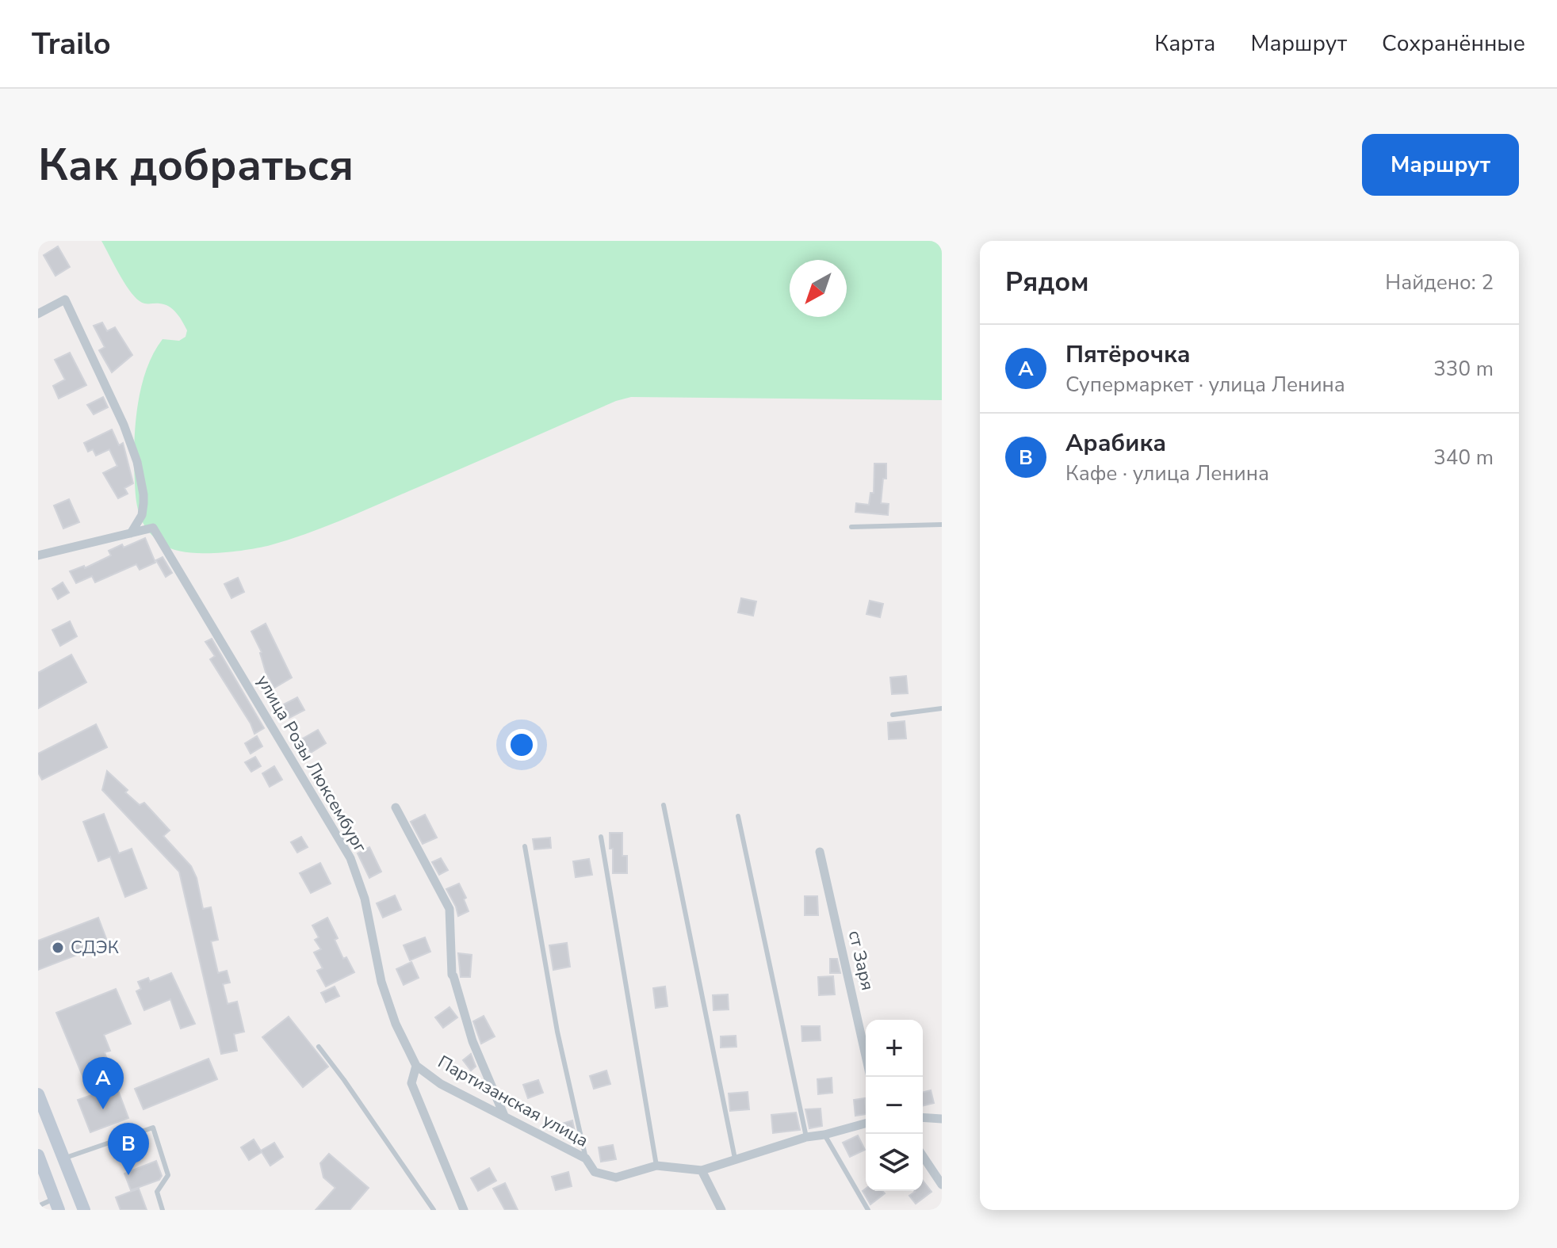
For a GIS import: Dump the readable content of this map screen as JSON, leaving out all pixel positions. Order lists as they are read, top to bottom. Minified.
{"streets":{"street":["улица Розы Люксембург","ст Заря","Партизанская улица"]},"crossings":[["улица Розы Люксембург","Партизанская улица"]],"places":["СДЭК"],"north":"bottom left","page":{"header":"Trailo","nav":["Карта","Маршрут","Сохранённые"],"buttons":"Маршрут","title":"Как добраться","heading":["Рядом","Найдено: 2"],"list":[{"mark":"A","name":"Пятёрочка","note":"Супермаркет · улица Ленина","value":"330 m"},{"mark":"B","name":"Арабика","note":"Кафе · улица Ленина","value":"340 m"}],"map_buttons":["+","−"],"pins":["A","B"]}}
